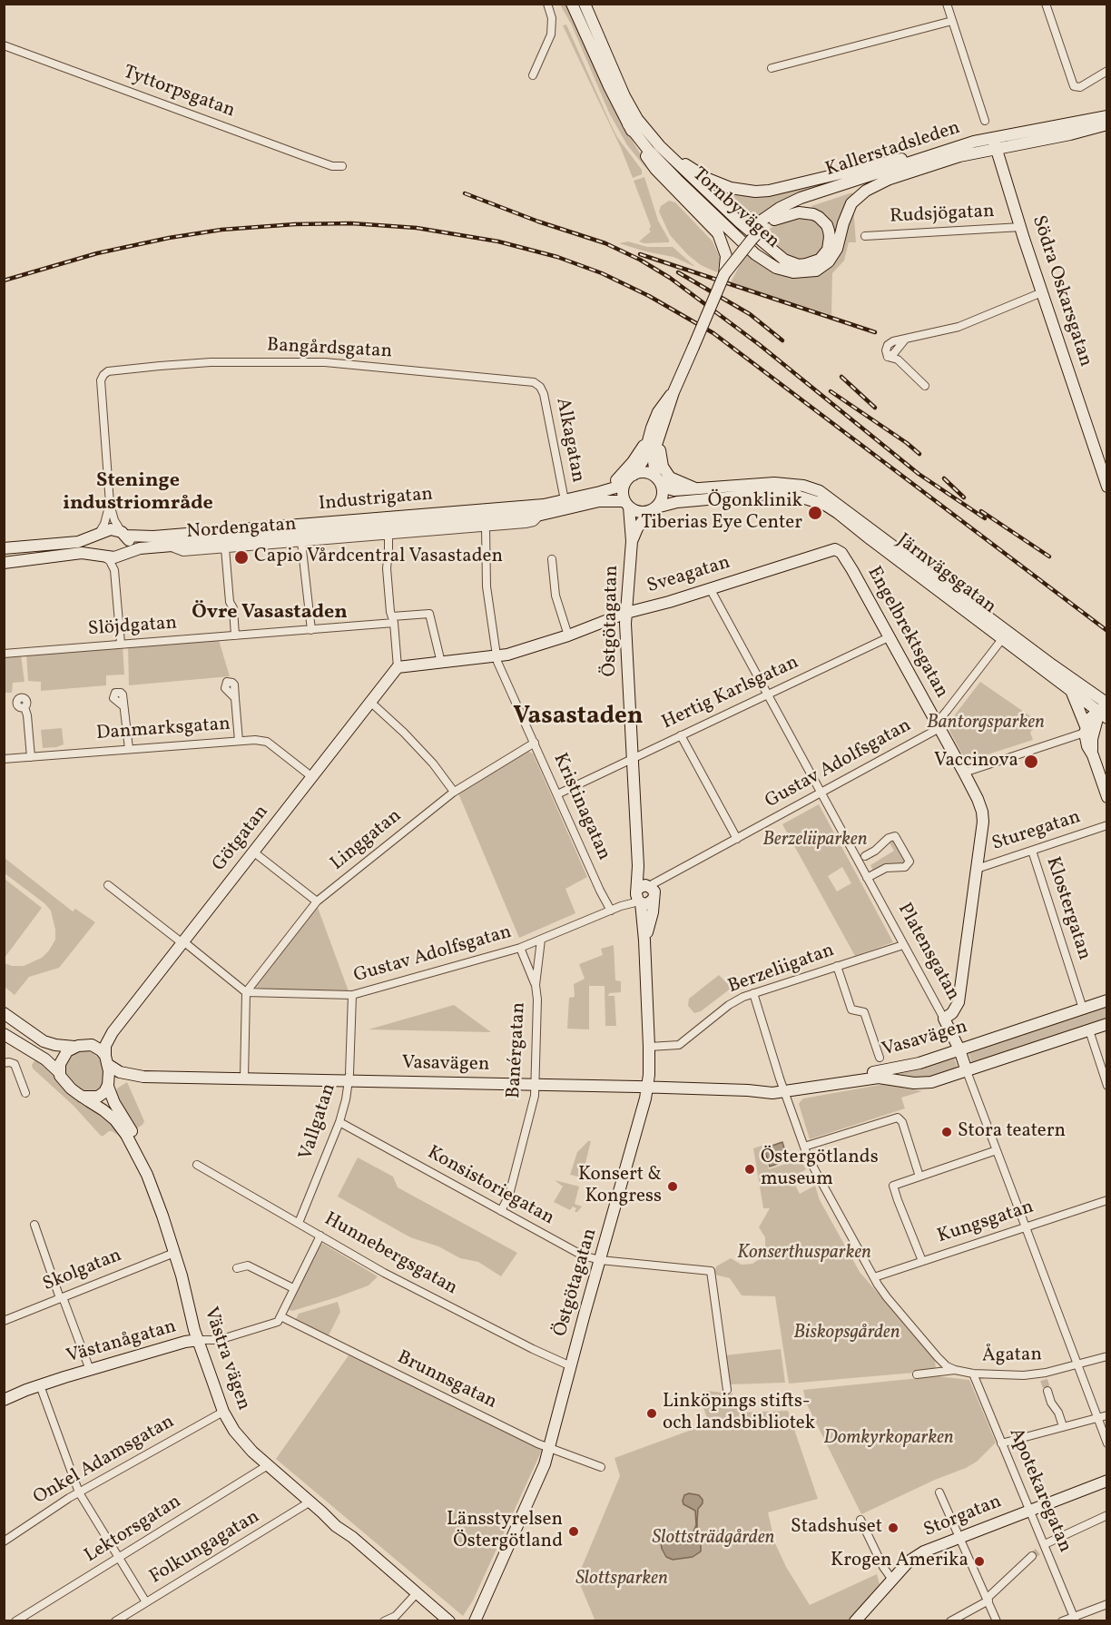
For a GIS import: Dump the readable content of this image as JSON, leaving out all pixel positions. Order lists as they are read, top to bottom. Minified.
{"streets":{"main road":["Kallerstadsleden","Tornbyvägen","Södra Oskarsgatan","Industrigatan","Järnvägsgatan","Sveagatan","Östgötagatan","Engelbrektsgatan","Götgatan","Platensgatan","Vasavägen","Västanågatan","Västra vägen","Storgatan"],"street":["Tyttorpsgatan","Rudsjögatan","Bangårdsgatan","Alkagatan","Nordengatan","Slöjdgatan","Hertig Karlsgatan","Danmarksgatan","Gustav Adolfsgatan","Kristinagatan","Sturegatan","Linggatan","Klostergatan","Berzeliigatan","Banérgatan","Vallgatan","Konsistoriegatan","Kungsgatan","Hunnebergsgatan","Skolgatan","Ågatan","Brunnsgatan","Onkel Adamsgatan","Apotekaregatan","Lektorsgatan","Folkungagatan"]},"crossings":[["Kallerstadsleden","Tornbyvägen"],["Kallerstadsleden","Södra Oskarsgatan"],["Kallerstadsleden","Industrigatan"],["Kallerstadsleden","Järnvägsgatan"],["Kallerstadsleden","Östgötagatan"],["Rudsjögatan","Södra Oskarsgatan"],["Bangårdsgatan","Alkagatan"],["Alkagatan","Industrigatan"],["Industrigatan","Nordengatan"],["Industrigatan","Järnvägsgatan"],["Industrigatan","Östgötagatan"],["Nordengatan","Kristinagatan"],["Järnvägsgatan","Östgötagatan"],["Sveagatan","Östgötagatan"],["Sveagatan","Slöjdgatan"],["Sveagatan","Engelbrektsgatan"],["Sveagatan","Kristinagatan"],["Sveagatan","Götgatan"],["Sveagatan","Platensgatan"],["Östgötagatan","Hertig Karlsgatan"],["Östgötagatan","Gustav Adolfsgatan"],["Östgötagatan","Berzeliigatan"],["Östgötagatan","Vasavägen"],["Östgötagatan","Konsistoriegatan"],["Östgötagatan","Hunnebergsgatan"],["Östgötagatan","Brunnsgatan"],["Engelbrektsgatan","Hertig Karlsgatan"],["Engelbrektsgatan","Gustav Adolfsgatan"],["Engelbrektsgatan","Sturegatan"],["Engelbrektsgatan","Platensgatan"],["Hertig Karlsgatan","Kristinagatan"],["Hertig Karlsgatan","Platensgatan"],["Danmarksgatan","Götgatan"],["Gustav Adolfsgatan","Kristinagatan"],["Gustav Adolfsgatan","Linggatan"],["Gustav Adolfsgatan","Platensgatan"],["Gustav Adolfsgatan","Banérgatan"],["Gustav Adolfsgatan","Vallgatan"],["Kristinagatan","Linggatan"],["Sturegatan","Klostergatan"],["Götgatan","Vasavägen"],["Götgatan","Västra vägen"],["Klostergatan","Vasavägen"],["Platensgatan","Berzeliigatan"],["Platensgatan","Vasavägen"],["Platensgatan","Kungsgatan"],["Platensgatan","Ågatan"],["Vasavägen","Banérgatan"],["Vasavägen","Vallgatan"],["Vasavägen","Västra vägen"],["Banérgatan","Konsistoriegatan"],["Vallgatan","Konsistoriegatan"],["Vallgatan","Hunnebergsgatan"],["Skolgatan","Västra vägen"],["Västanågatan","Västra vägen"],["Västanågatan","Brunnsgatan"],["Ågatan","Apotekaregatan"],["Västra vägen","Onkel Adamsgatan"],["Västra vägen","Lektorsgatan"],["Västra vägen","Folkungagatan"],["Apotekaregatan","Storgatan"]],"districts":["Steninge industriområde","Övre Vasastaden","Vasastaden"],"parks":["Bantorgsparken","Berzeliiparken","Konserthusparken","Biskopsgården","Domkyrkoparken","Slottsträdgården","Slottsparken"],"places":["Ögonklinik Tiberias Eye Center","Capio Vårdcentral Vasastaden","Vaccinova","Stora teatern","Östergötlands museum","Konsert & Kongress","Linköpings stifts- och landsbibliotek","Stadshuset","Länsstyrelsen Östergötland","Krogen Amerika"]}
